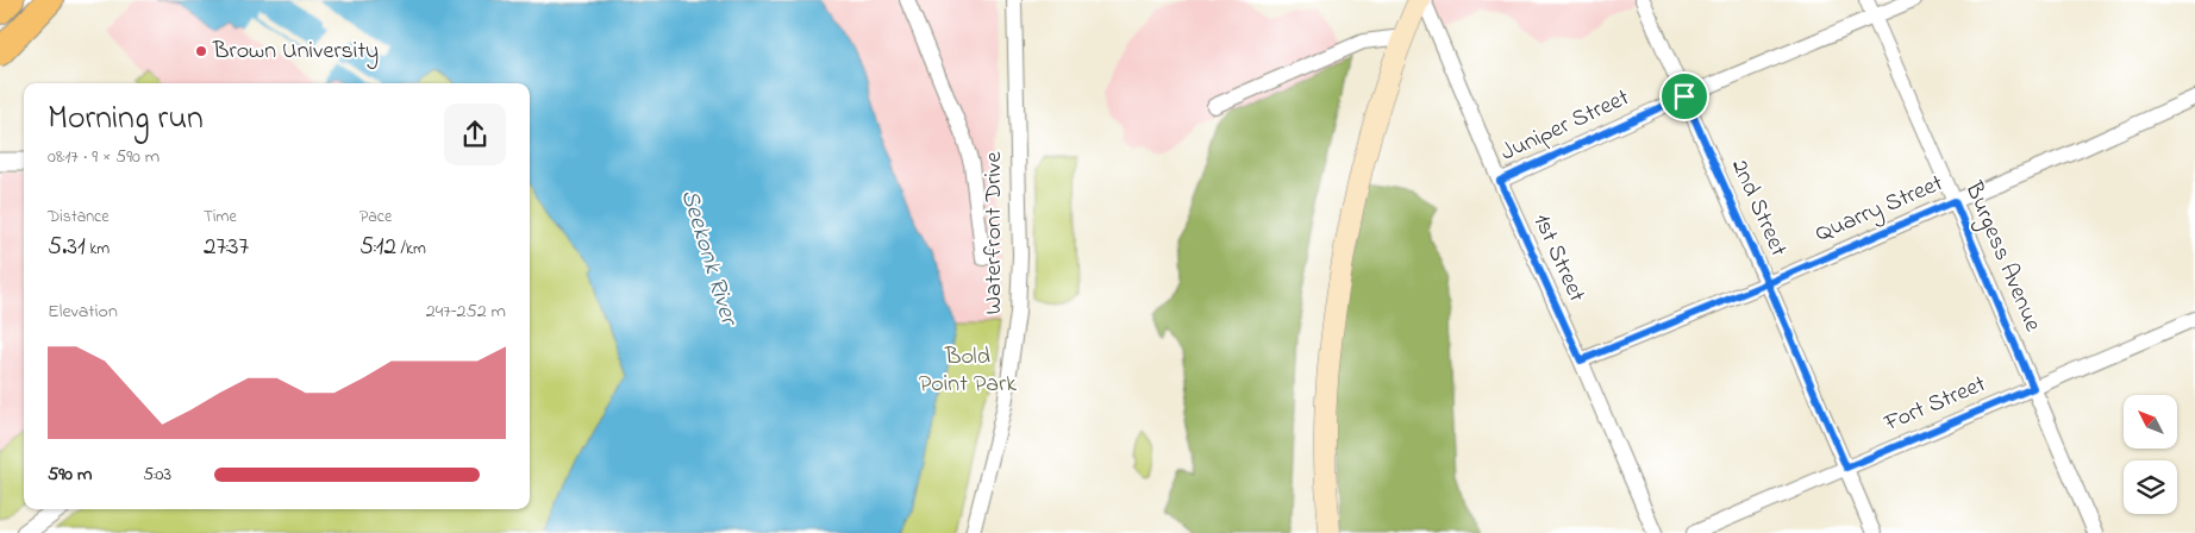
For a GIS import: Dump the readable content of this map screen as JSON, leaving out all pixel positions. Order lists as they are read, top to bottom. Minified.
{"streets":{"street":["Juniper Street","2nd Street","Quarry Street","Waterfront Drive","Burgess Avenue","1st Street","Fort Street"]},"crossings":[["Juniper Street","2nd Street"],["Juniper Street","Burgess Avenue"],["Juniper Street","1st Street"],["2nd Street","Quarry Street"],["2nd Street","Fort Street"],["Quarry Street","Burgess Avenue"],["Quarry Street","1st Street"],["Burgess Avenue","Fort Street"]],"water":["Seekonk River"],"parks":["Bold Point Park"],"places":["Brown University"],"north":"top left","page":{"heading":["Morning run","08:17 · 9 × 590 m"],"stats":[["Distance","5.31 km"],["Time","27:37"],["Pace","5:12 /km"]],"chart":["Elevation","247–252 m"],"list":[{"name":"590 m","note":"5:03"}]}}
